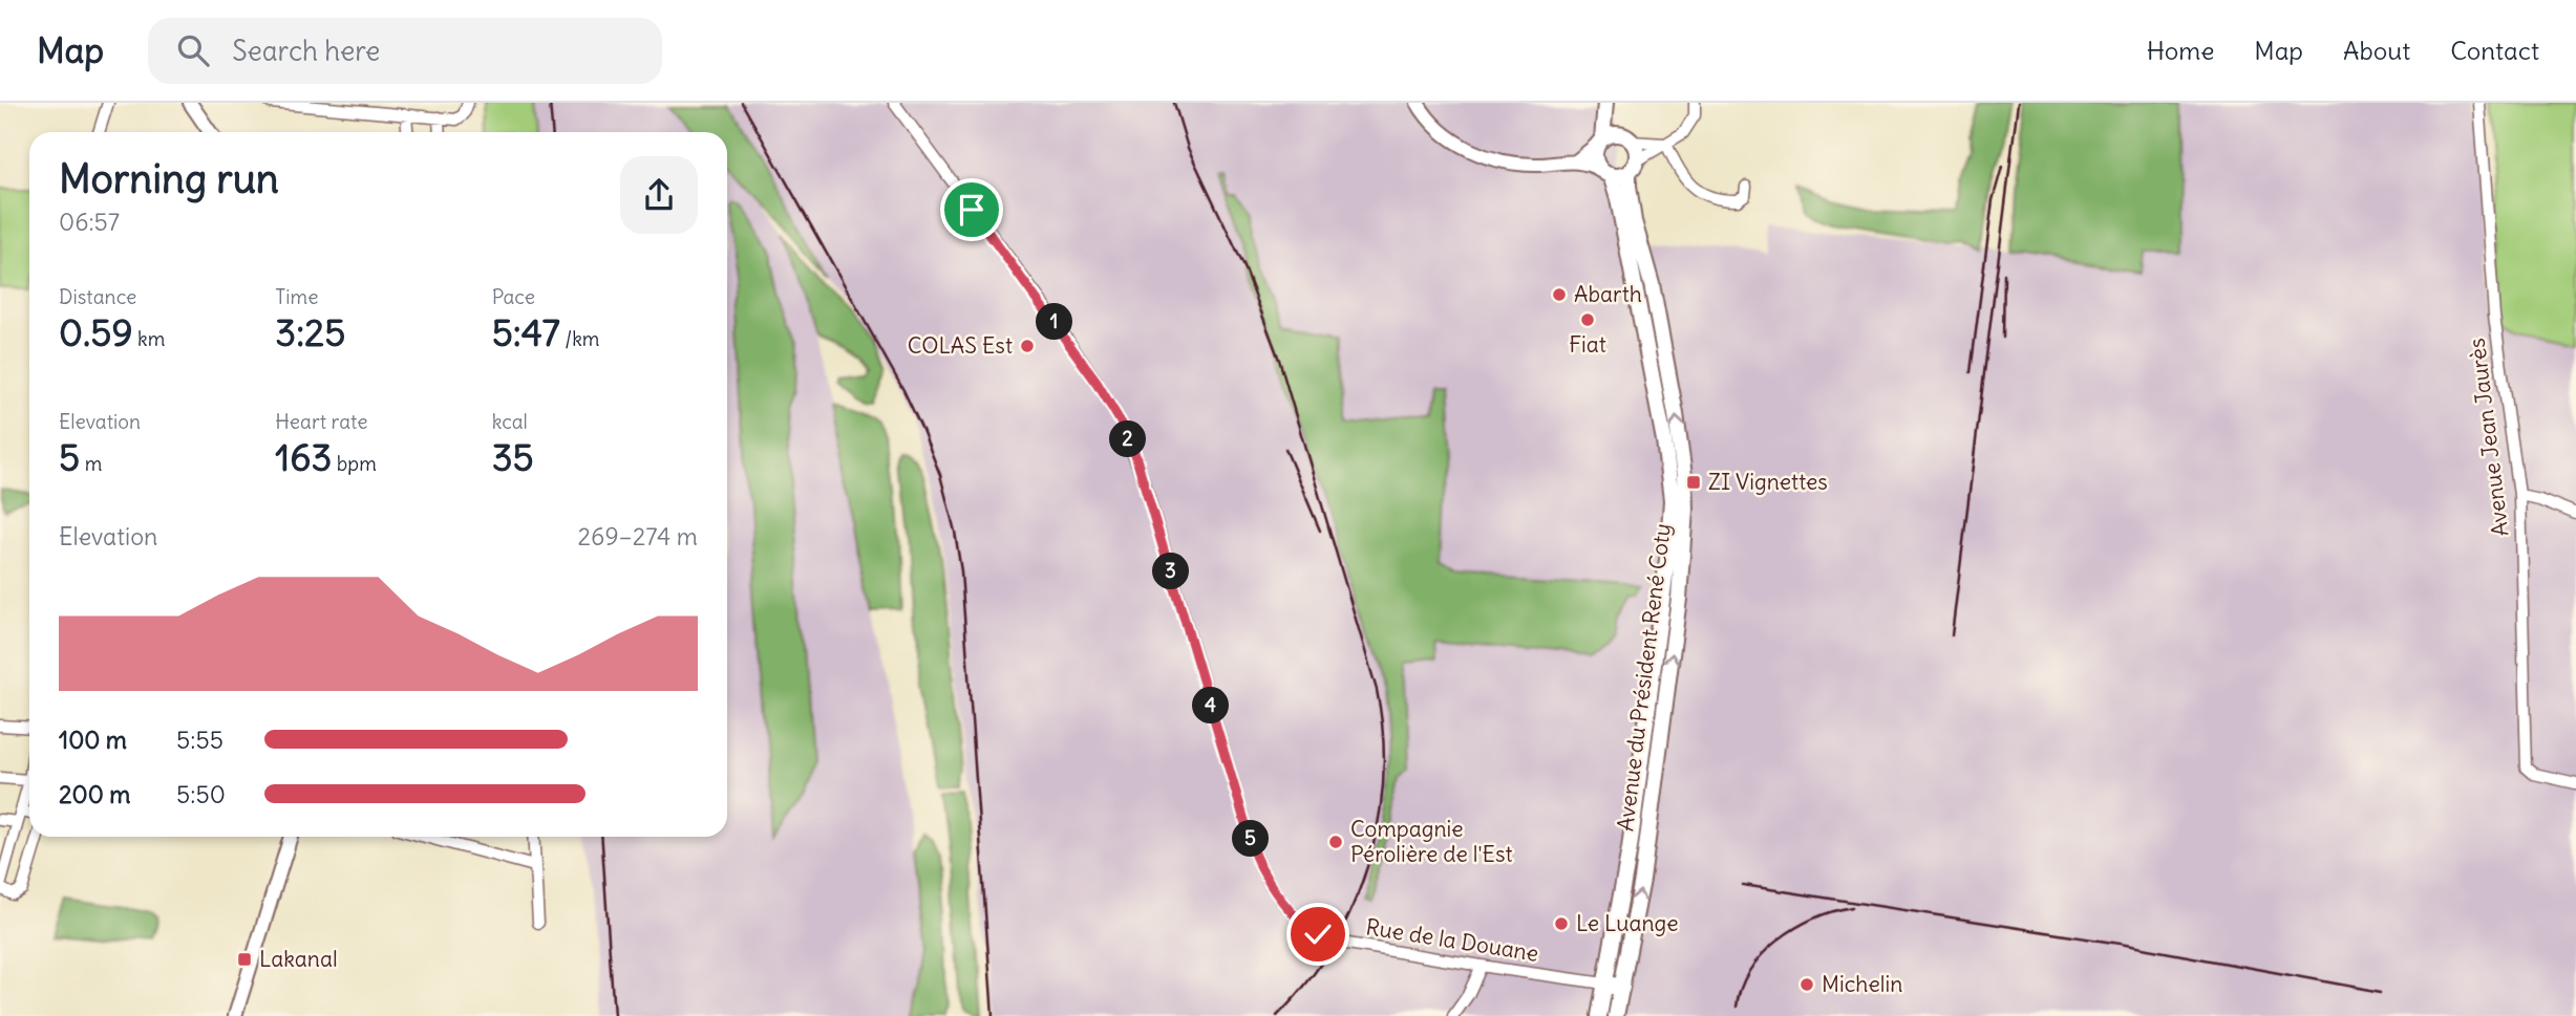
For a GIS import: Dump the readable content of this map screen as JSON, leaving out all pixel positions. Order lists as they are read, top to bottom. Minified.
{"streets":{"main road":["Avenue du Président René Coty"],"street":["Avenue Jean Jaurès","Rue de la Douane"]},"crossings":[["Avenue du Président René Coty","Rue de la Douane"]],"places":{"other":["Abarth","Fiat","COLAS Est","Compagnie Pérolière de l'Est","Le Luange","Michelin"],"transit":["ZI Vignettes","Lakanal"]},"page":{"header":"Map","search":"Search here","nav":["Home","Map","About","Contact"],"heading":["Morning run","06:57"],"stats":[["Distance","0.59 km"],["Time","3:25"],["Pace","5:47 /km"],["Elevation","5 m"],["Heart rate","163 bpm"],["kcal","35"]],"pins":["1","2","3","4","5"],"chart":["Elevation","269–274 m"],"list":[{"name":"100 m","note":"5:55"},{"name":"200 m","note":"5:50"}]}}
